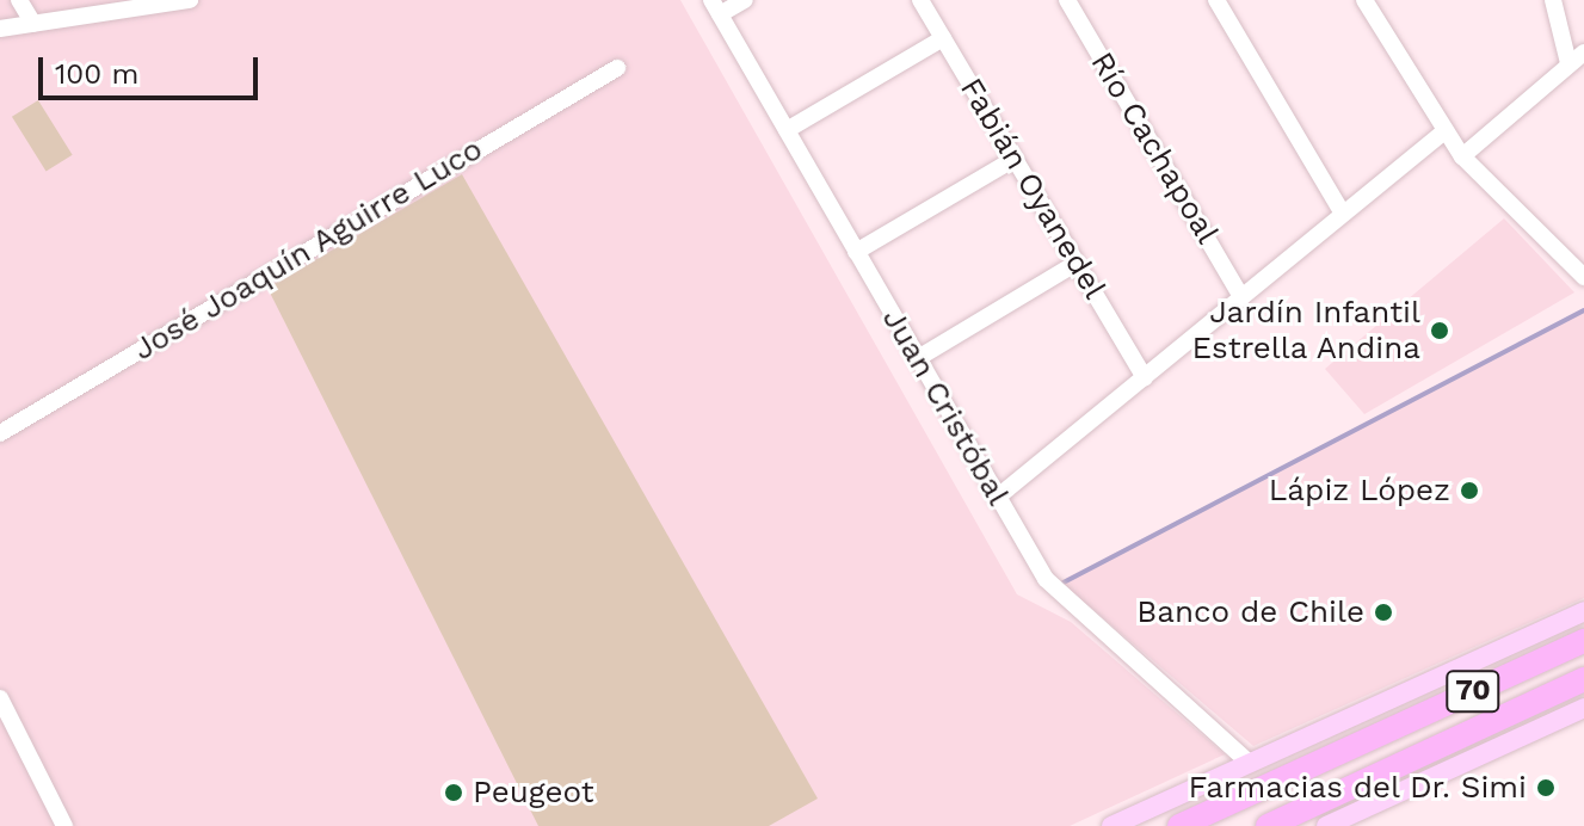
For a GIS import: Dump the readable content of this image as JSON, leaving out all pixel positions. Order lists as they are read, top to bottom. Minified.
{"streets":{"highway":["70"],"street":["Río Cachapoal","Fabián Oyanedel","José Joaquín Aguirre Luco","Juan Cristóbal"]},"places":["Jardín Infantil Estrella Andina","Lápiz López","Banco de Chile","Farmacias del Dr. Simi","Peugeot"],"scale_bar":"100 m"}
